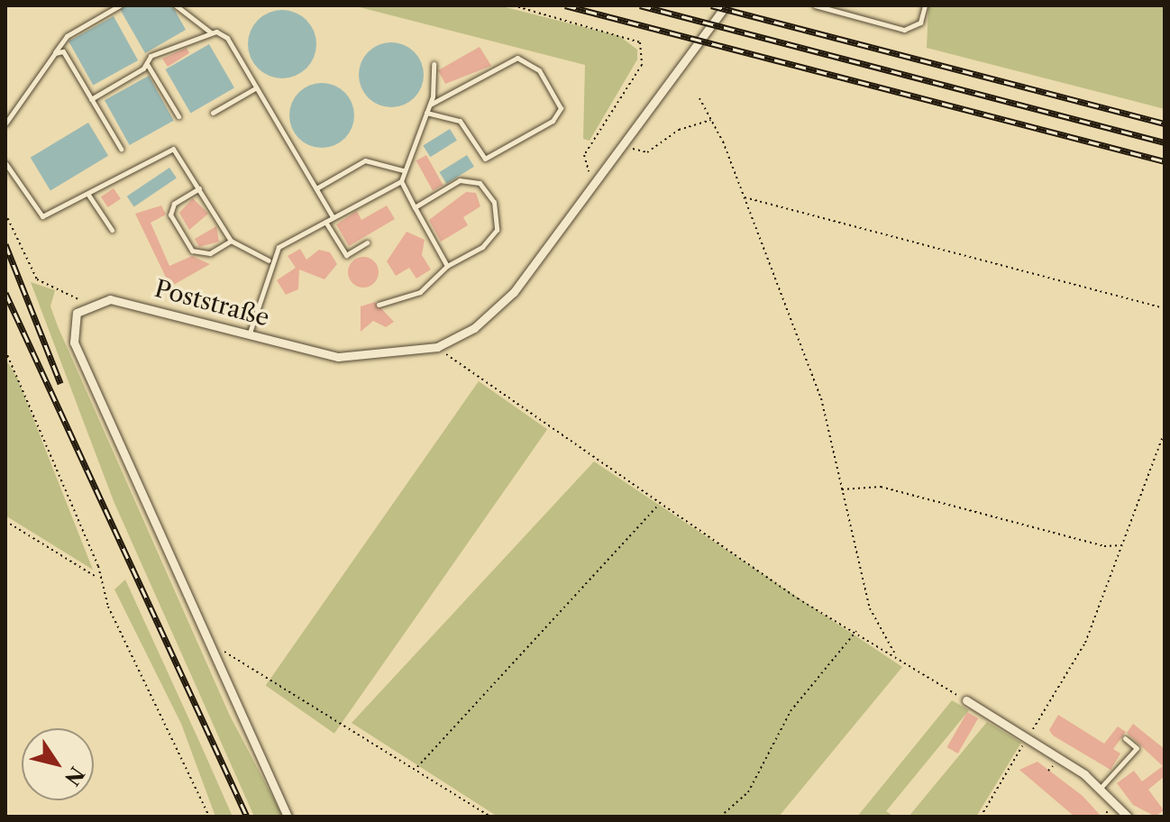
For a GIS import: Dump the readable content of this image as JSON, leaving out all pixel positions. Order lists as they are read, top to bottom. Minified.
{"streets":{"street":["Poststraße"]},"north":"bottom right"}
